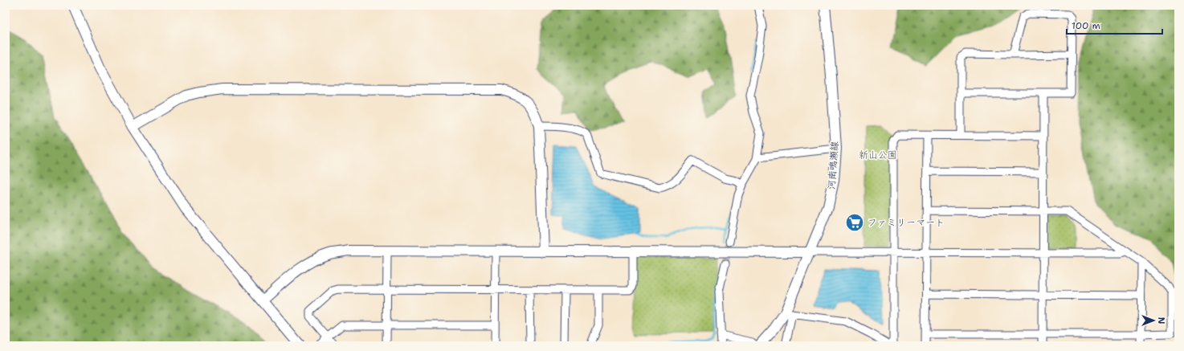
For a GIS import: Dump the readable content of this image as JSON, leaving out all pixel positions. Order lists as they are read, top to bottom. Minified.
{"streets":{"street":["河南鳴瀬線"]},"parks":["新山公園"],"places":{"supermarket":["ファミリーマート"]},"scale_bar":"100 m","north":"right"}
